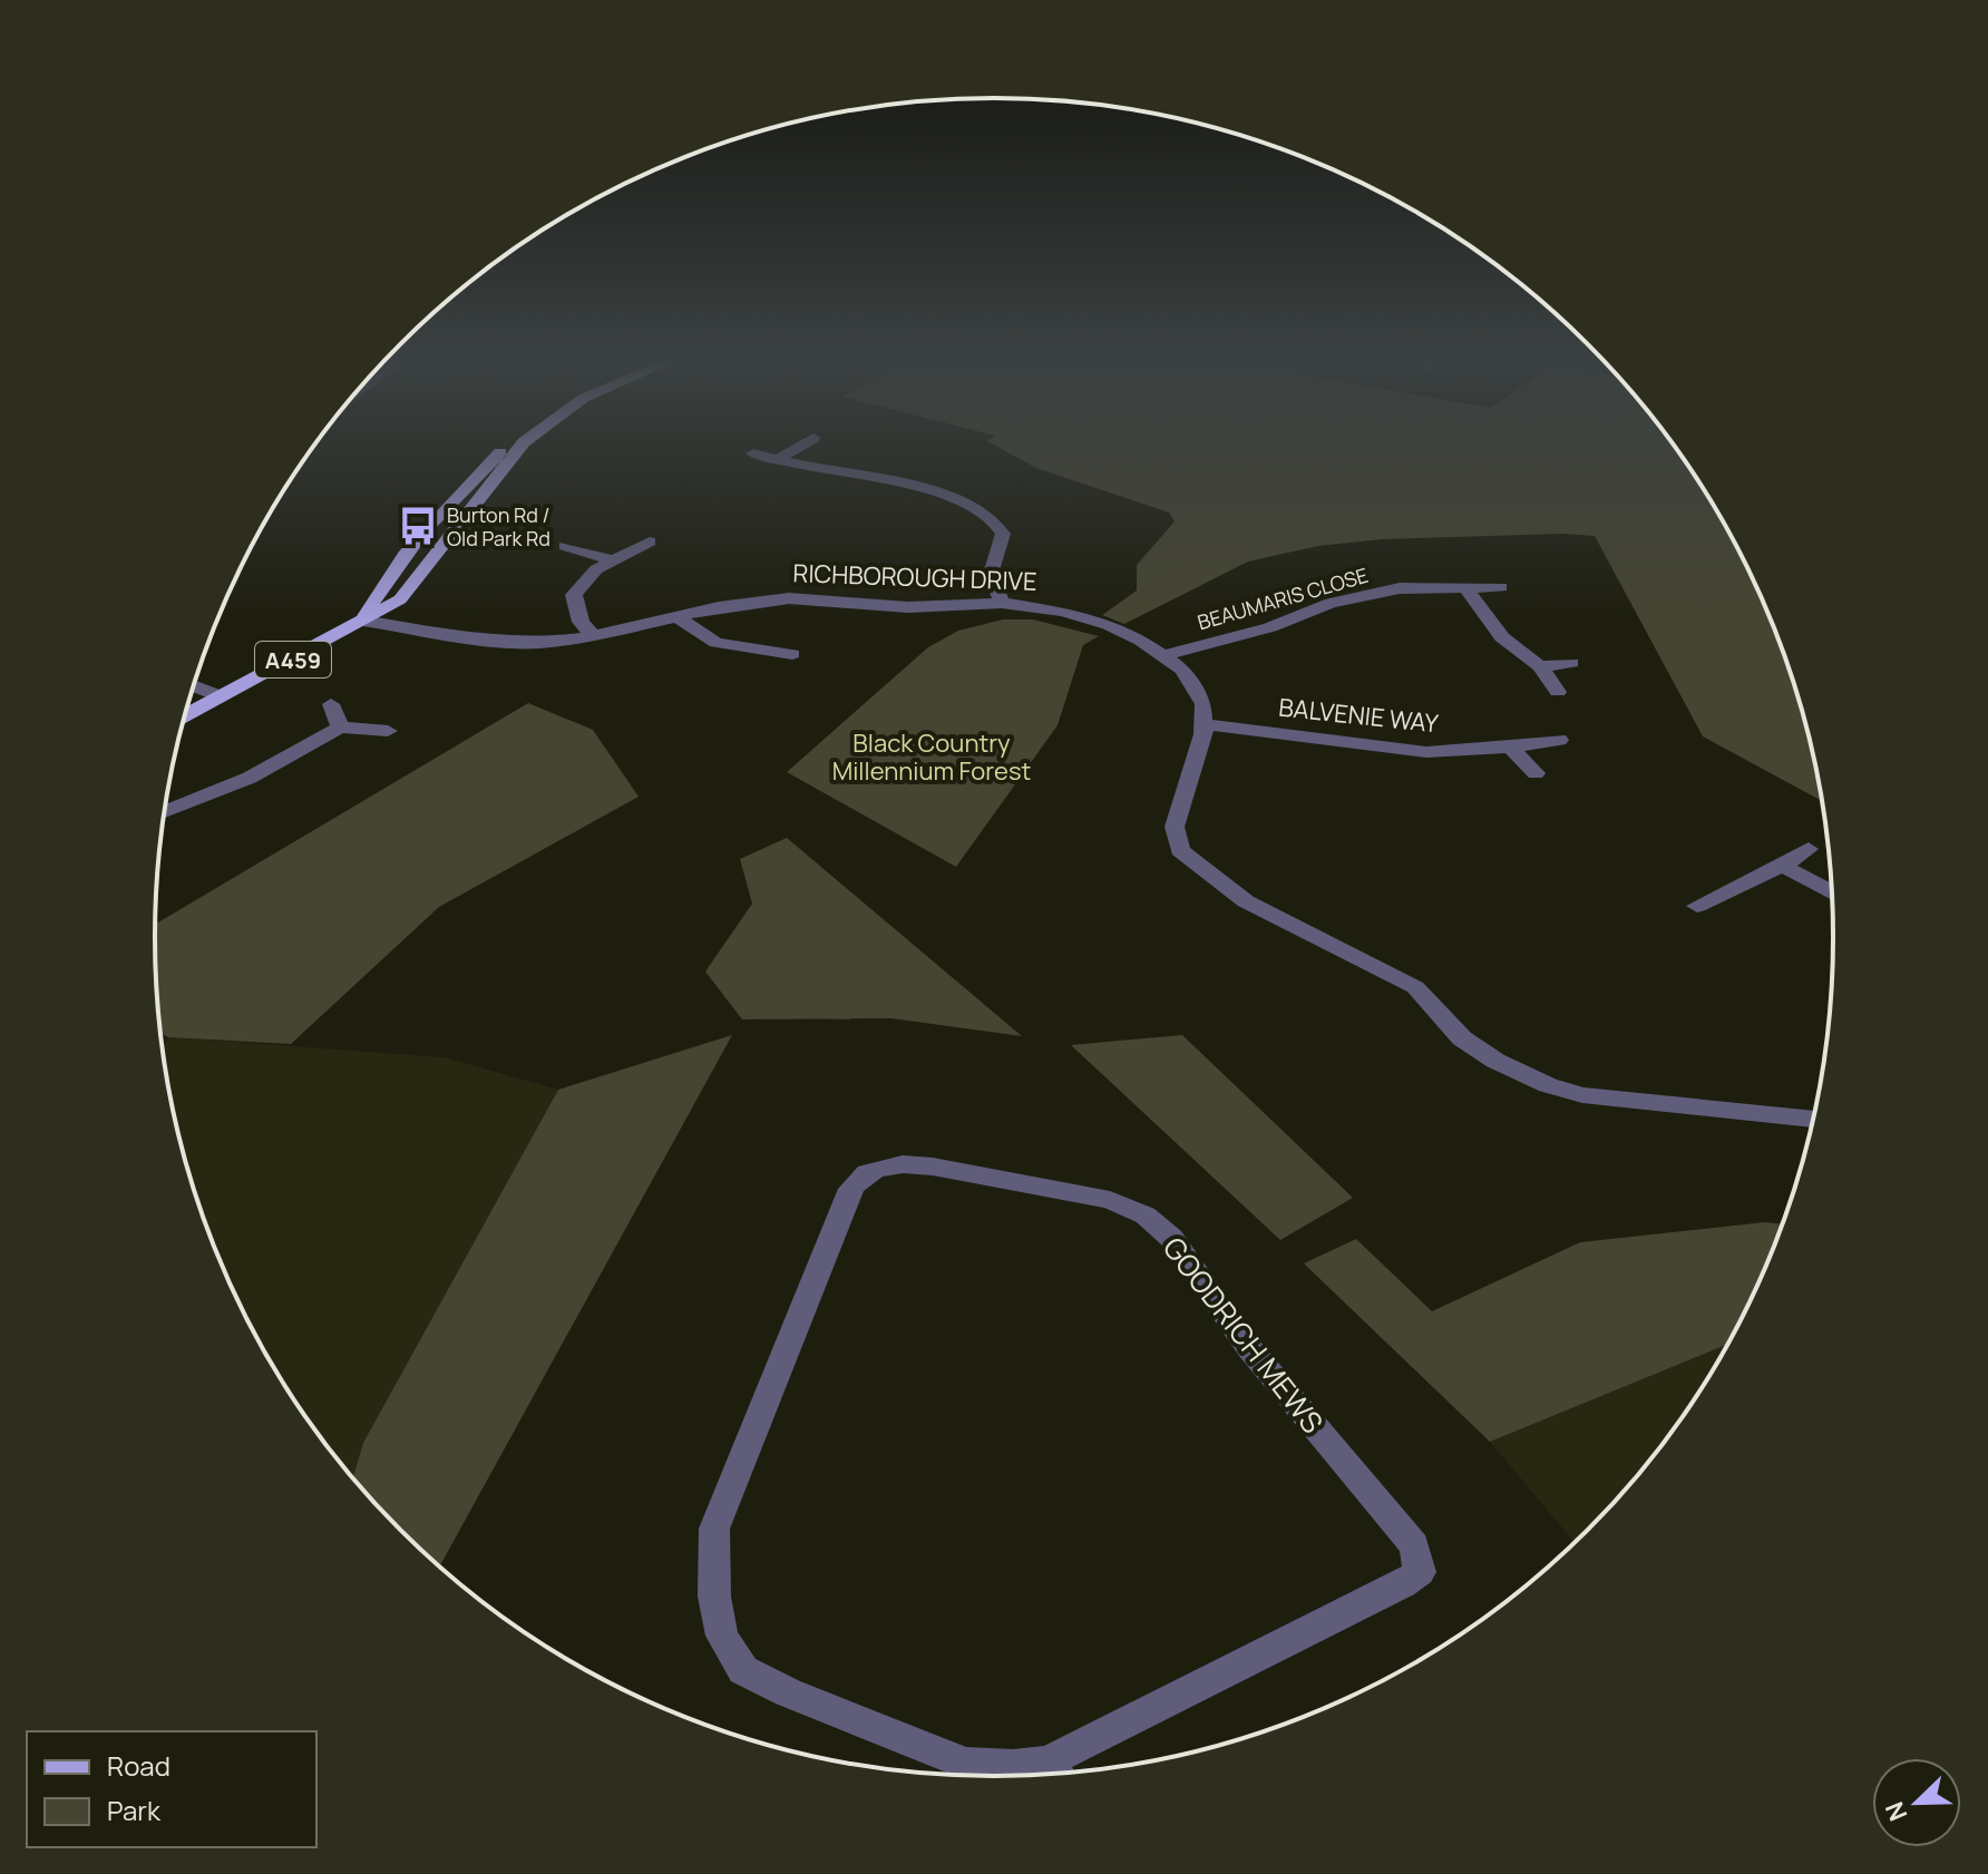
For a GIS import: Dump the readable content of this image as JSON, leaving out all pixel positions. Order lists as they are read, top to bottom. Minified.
{"streets":{"main road":["A459"],"street":["RICHBOROUGH DRIVE","BEAUMARIS CLOSE","BALVENIE WAY","GOODRICH MEWS"]},"crossings":[["RICHBOROUGH DRIVE","BEAUMARIS CLOSE"],["RICHBOROUGH DRIVE","A459"],["RICHBOROUGH DRIVE","BALVENIE WAY"]],"parks":["Black Country Millennium Forest"],"places":{"bus stop":["Burton Rd / Old Park Rd"]},"legend":["Road","Park"],"north":"bottom left"}
